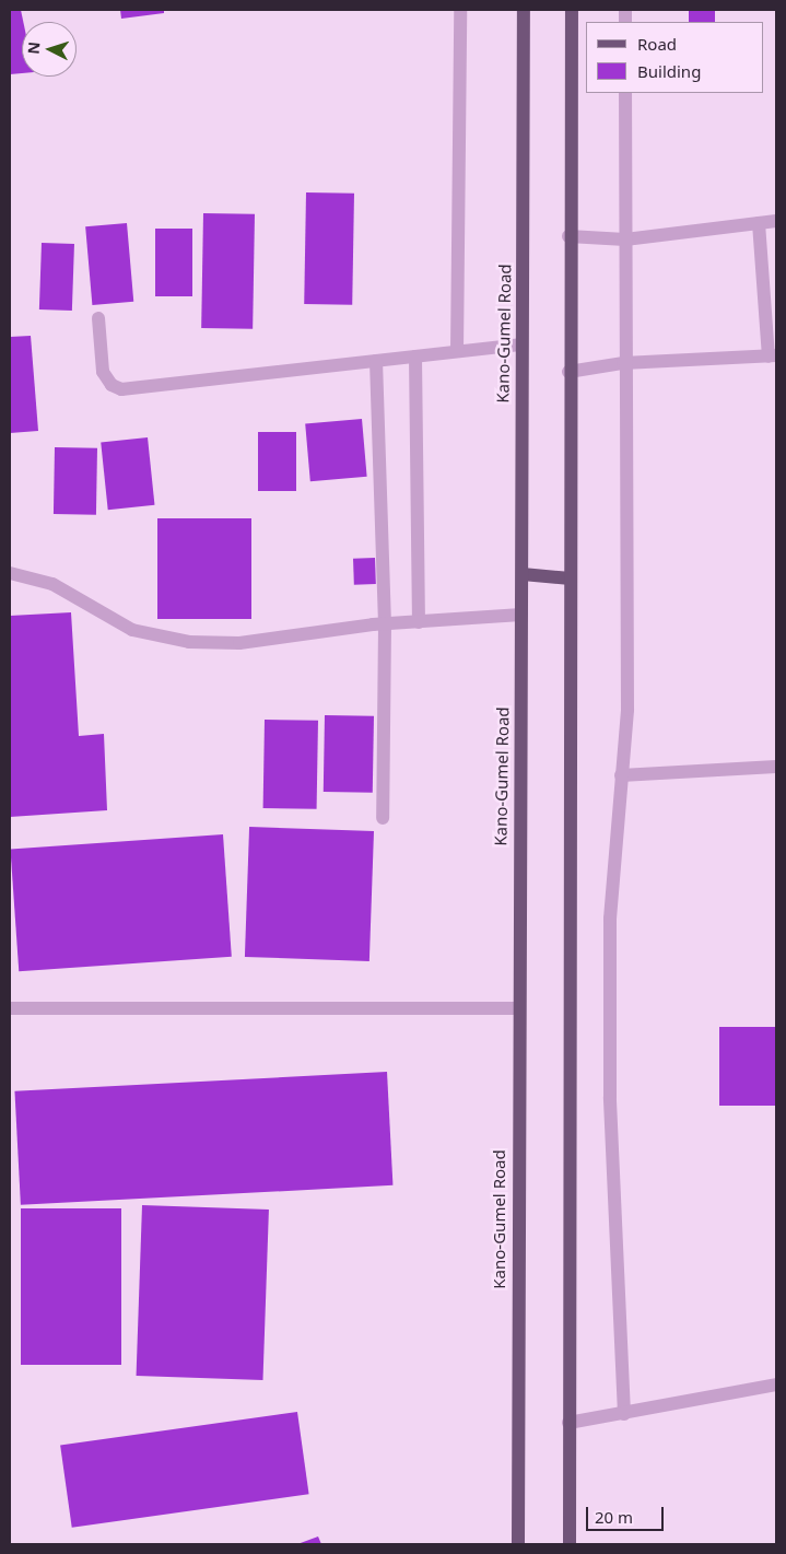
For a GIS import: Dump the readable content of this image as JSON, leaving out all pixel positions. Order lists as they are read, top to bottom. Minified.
{"streets":{"main road":["Kano-Gumel Road"]},"legend":["Road","Building"],"scale_bar":"20 m","north":"left"}
